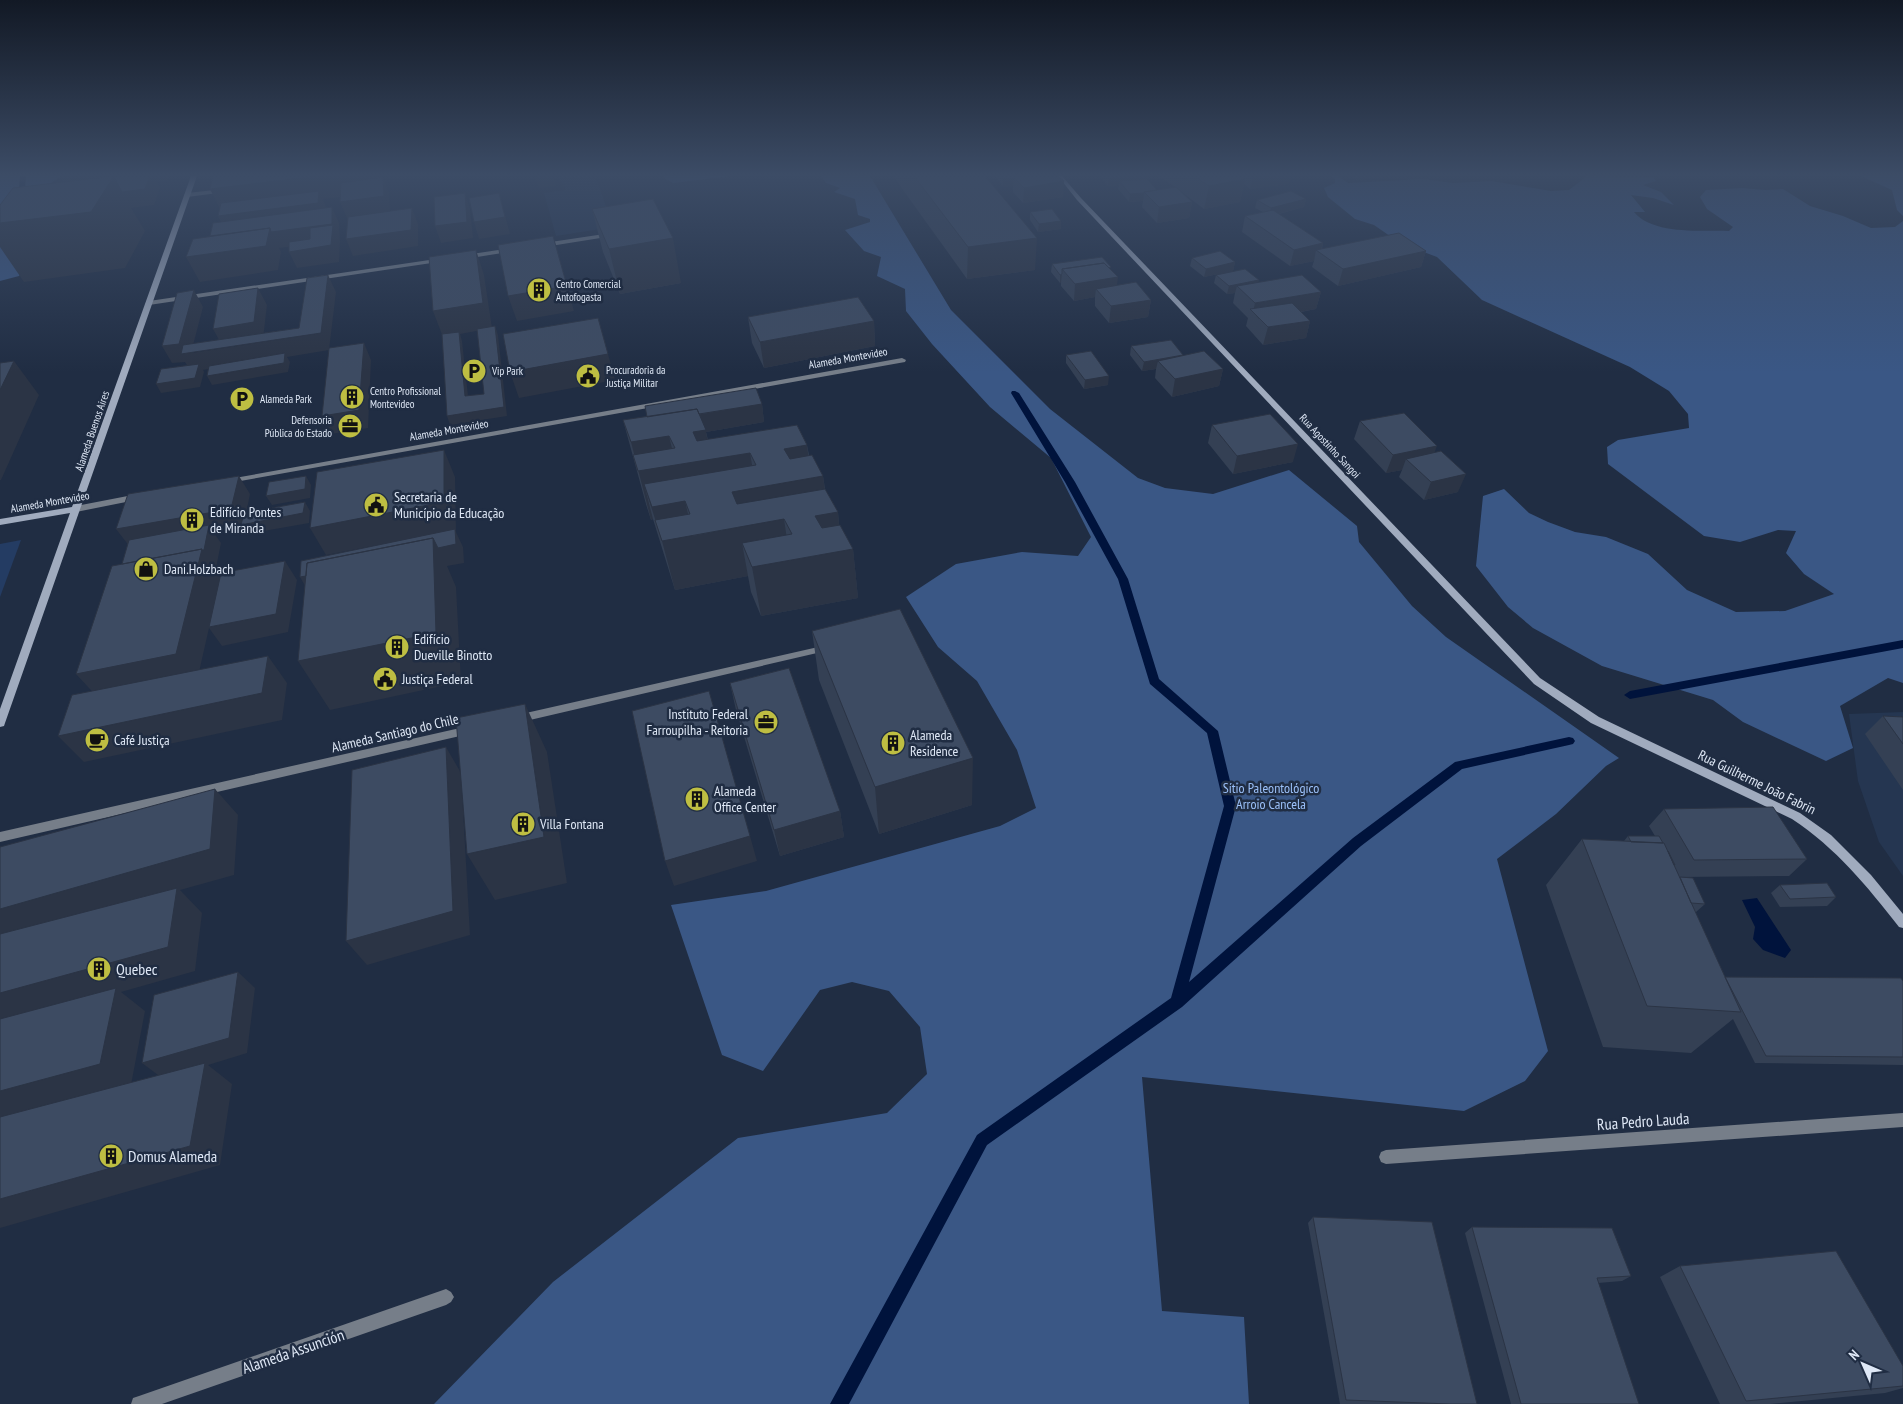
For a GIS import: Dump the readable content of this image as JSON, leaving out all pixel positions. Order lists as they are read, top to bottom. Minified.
{"streets":{"street":["Alameda Montevideo","Alameda Buenos Aires","Rua Agostinho Sangoi","Alameda Santiago do Chile","Rua Guilherme João Fabrin","Rua Pedro Lauda","Alameda Assunción"]},"crossings":[["Alameda Montevideo","Alameda Buenos Aires"],["Rua Agostinho Sangoi","Rua Guilherme João Fabrin"]],"parks":["Sítio Paleontológico Arroio Cancela"],"places":{"building":["Centro Comercial Antofogasta","Centro Profissional Montevideo","Edifício Pontes de Miranda","Edifício Dueville Binotto","Alameda Residence","Alameda Office Center","Villa Fontana","Quebec","Domus Alameda"],"parking":["Vip Park","Alameda Park"],"public building":["Procuradoria da Justiça Militar","Secretaria de Município da Educação","Justiça Federal"],"office":["Defensoria Pública do Estado","Instituto Federal Farroupilha - Reitoria"],"shop":["Dani.Holzbach"],"cafe":["Café Justiça"]},"north":"top left"}
